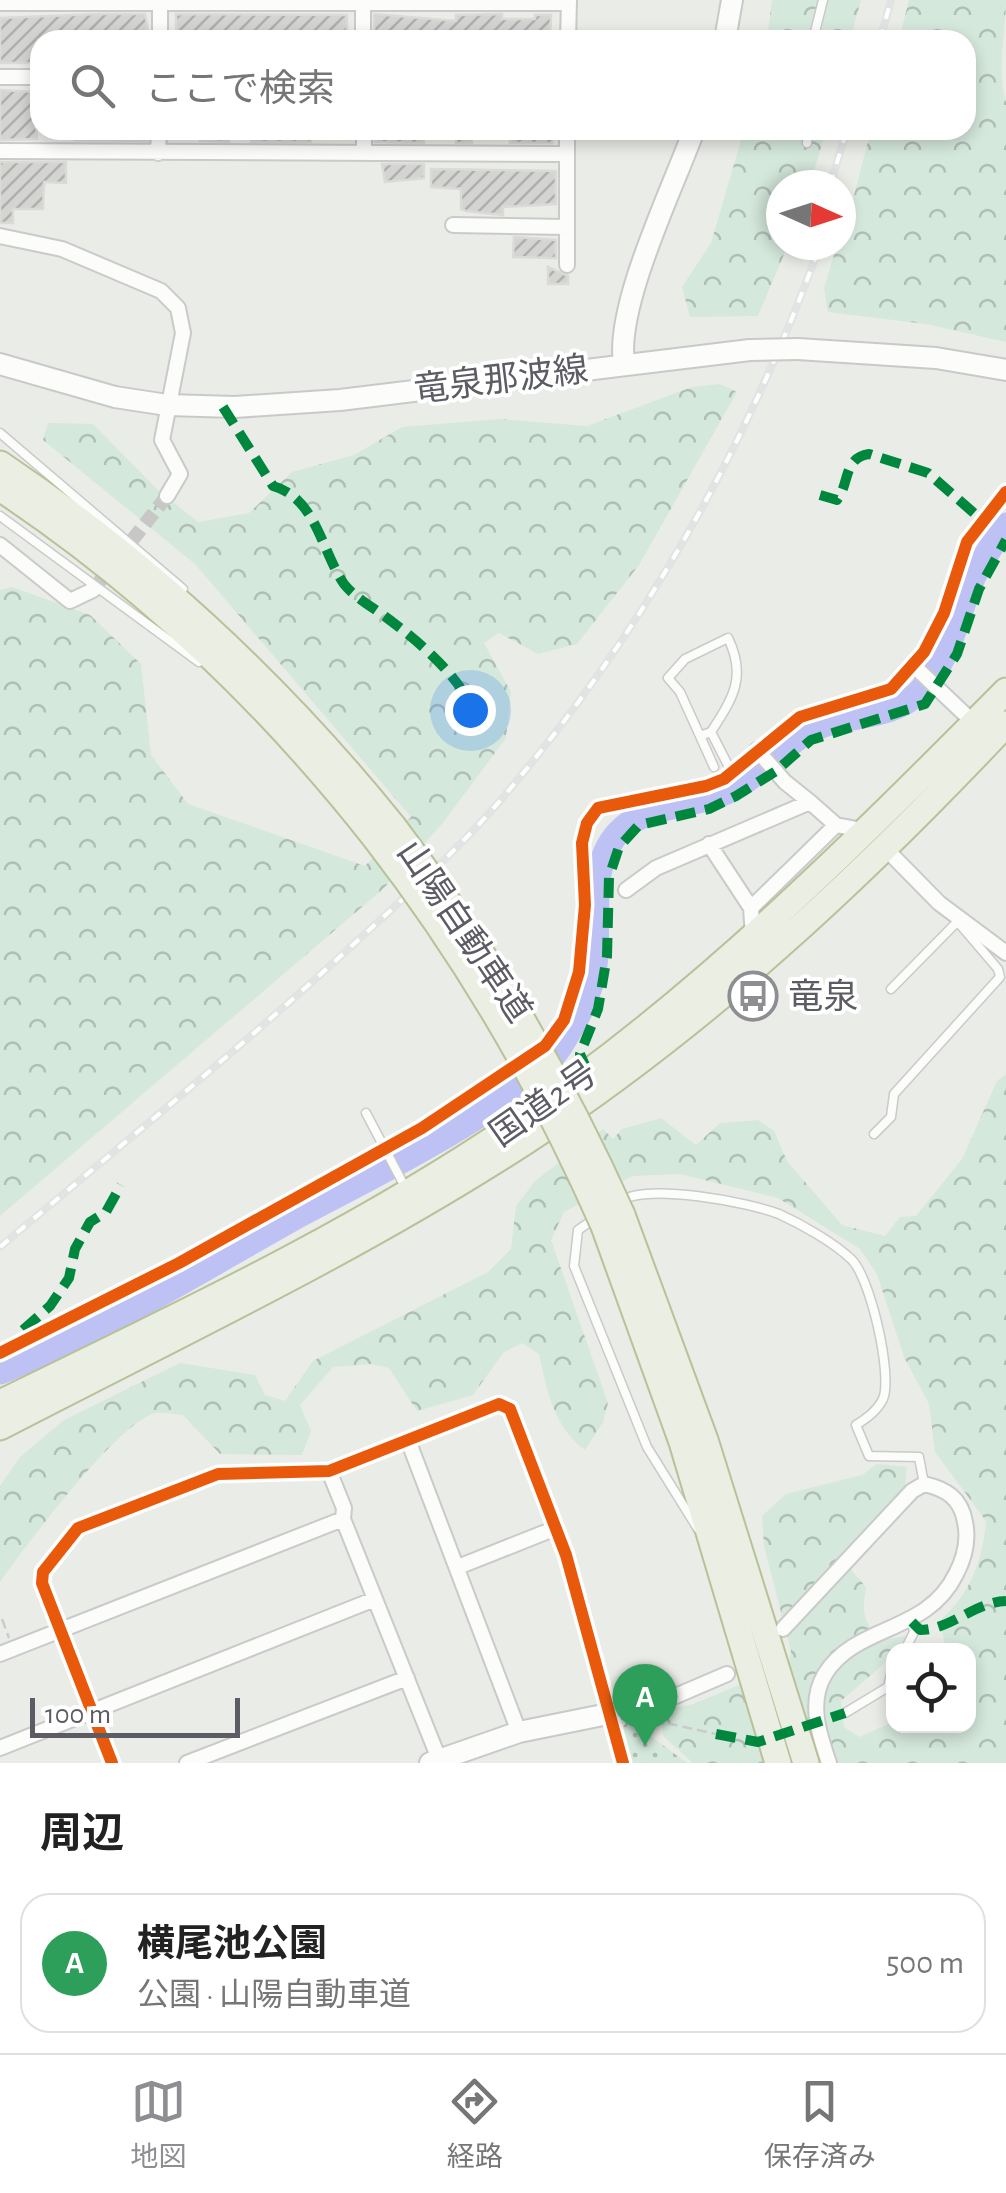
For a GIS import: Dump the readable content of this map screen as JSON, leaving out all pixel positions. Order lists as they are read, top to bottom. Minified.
{"streets":{"highway":["山陽自動車道","国道2号"],"main road":["竜泉那波線"]},"places":{"bus stop":["竜泉"]},"scale_bar":"100 m","north":"right","page":{"search":"ここで検索","pins":"A","scale":"100 m","heading":"周辺","list":[{"mark":"A","name":"横尾池公園","note":"公園 · 山陽自動車道","value":"500 m"}],"nav":["地図","経路","保存済み"]}}
